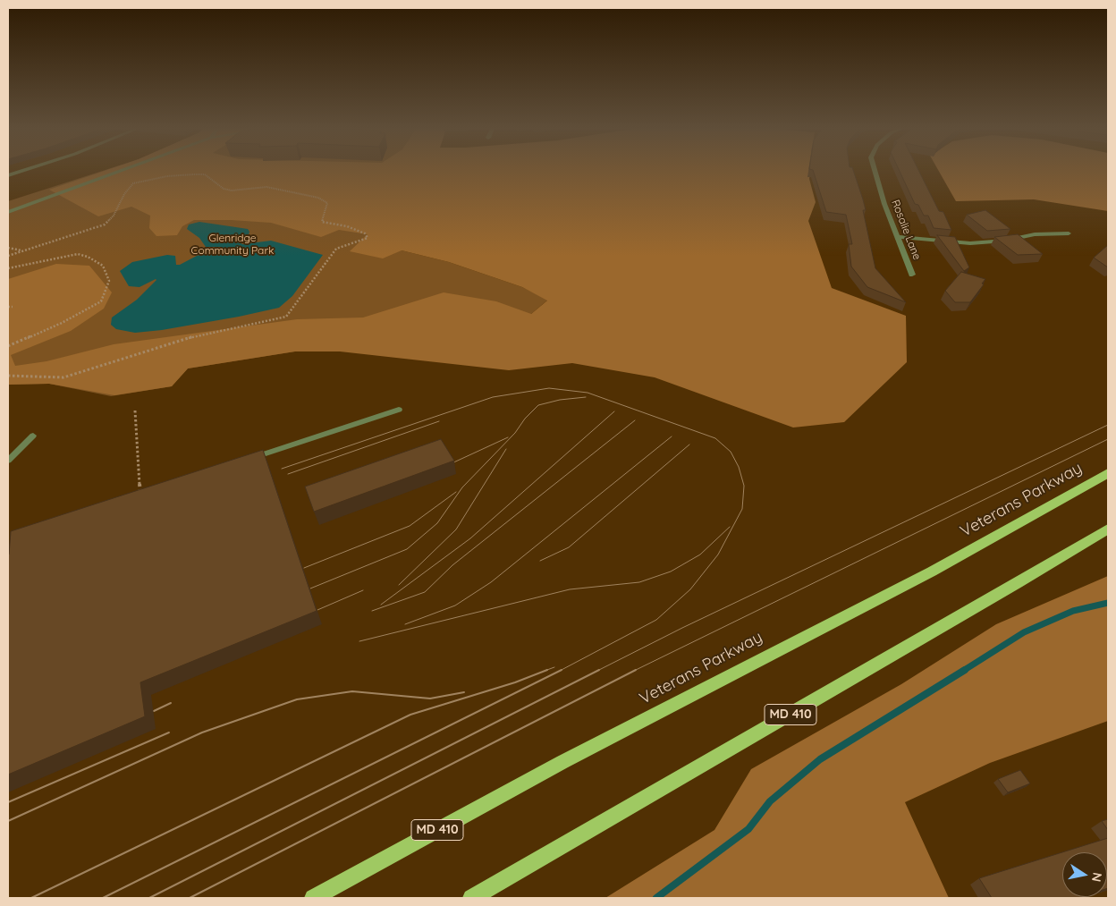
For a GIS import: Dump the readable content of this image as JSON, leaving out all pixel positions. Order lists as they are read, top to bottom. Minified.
{"streets":{"main road":["Veterans Parkway","MD 410"],"street":["Rosalie Lane"]},"parks":["Glenridge Community Park"],"north":"right"}
